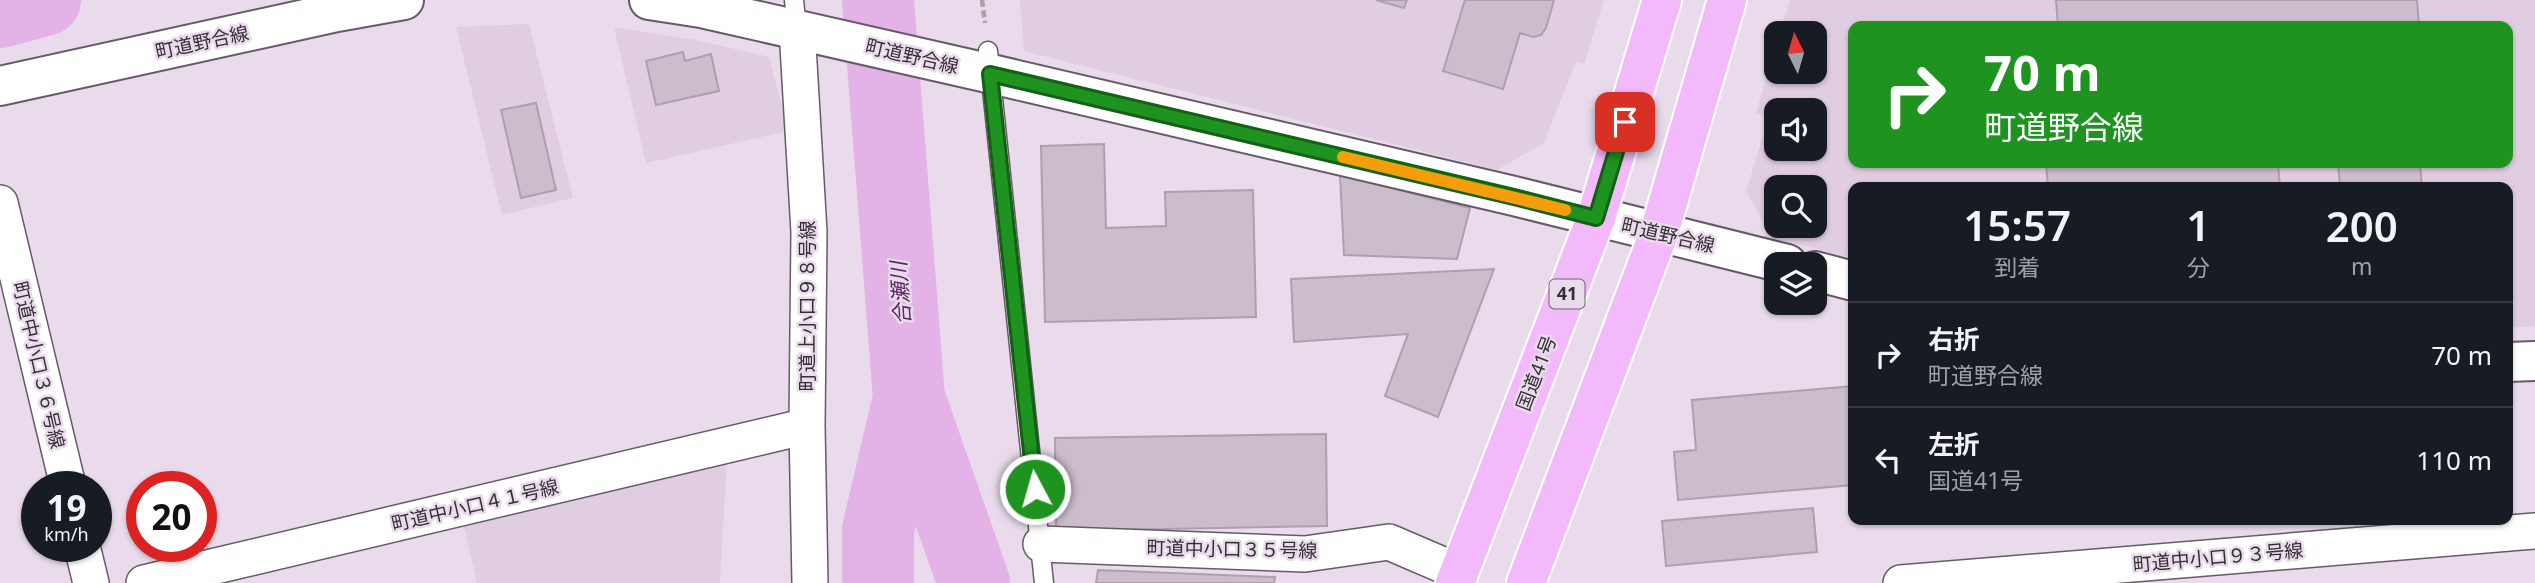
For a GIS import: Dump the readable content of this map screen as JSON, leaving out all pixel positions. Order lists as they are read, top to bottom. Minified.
{"streets":{"highway":["41","国道41号"],"street":["町道野合線","町道上小口９８号線","町道中小口３６号線","町道中小口４１号線","町道中小口３５号線","町道中小口９３号線"]},"crossings":[["町道野合線","町道上小口９８号線"],["町道野合線","国道41号"],["町道上小口９８号線","町道中小口４１号線"],["国道41号","町道中小口３５号線"]],"water":["合瀬川"],"north":"top","page":{"turn":["70 m","町道野合線"],"eta":["15:57","到着","1","分","200","m"],"list":[{"name":"右折","note":"町道野合線","value":"70 m"},{"name":"左折","note":"国道41号","value":"110 m"}],"speed":"19 km/h","limit":"20"}}
